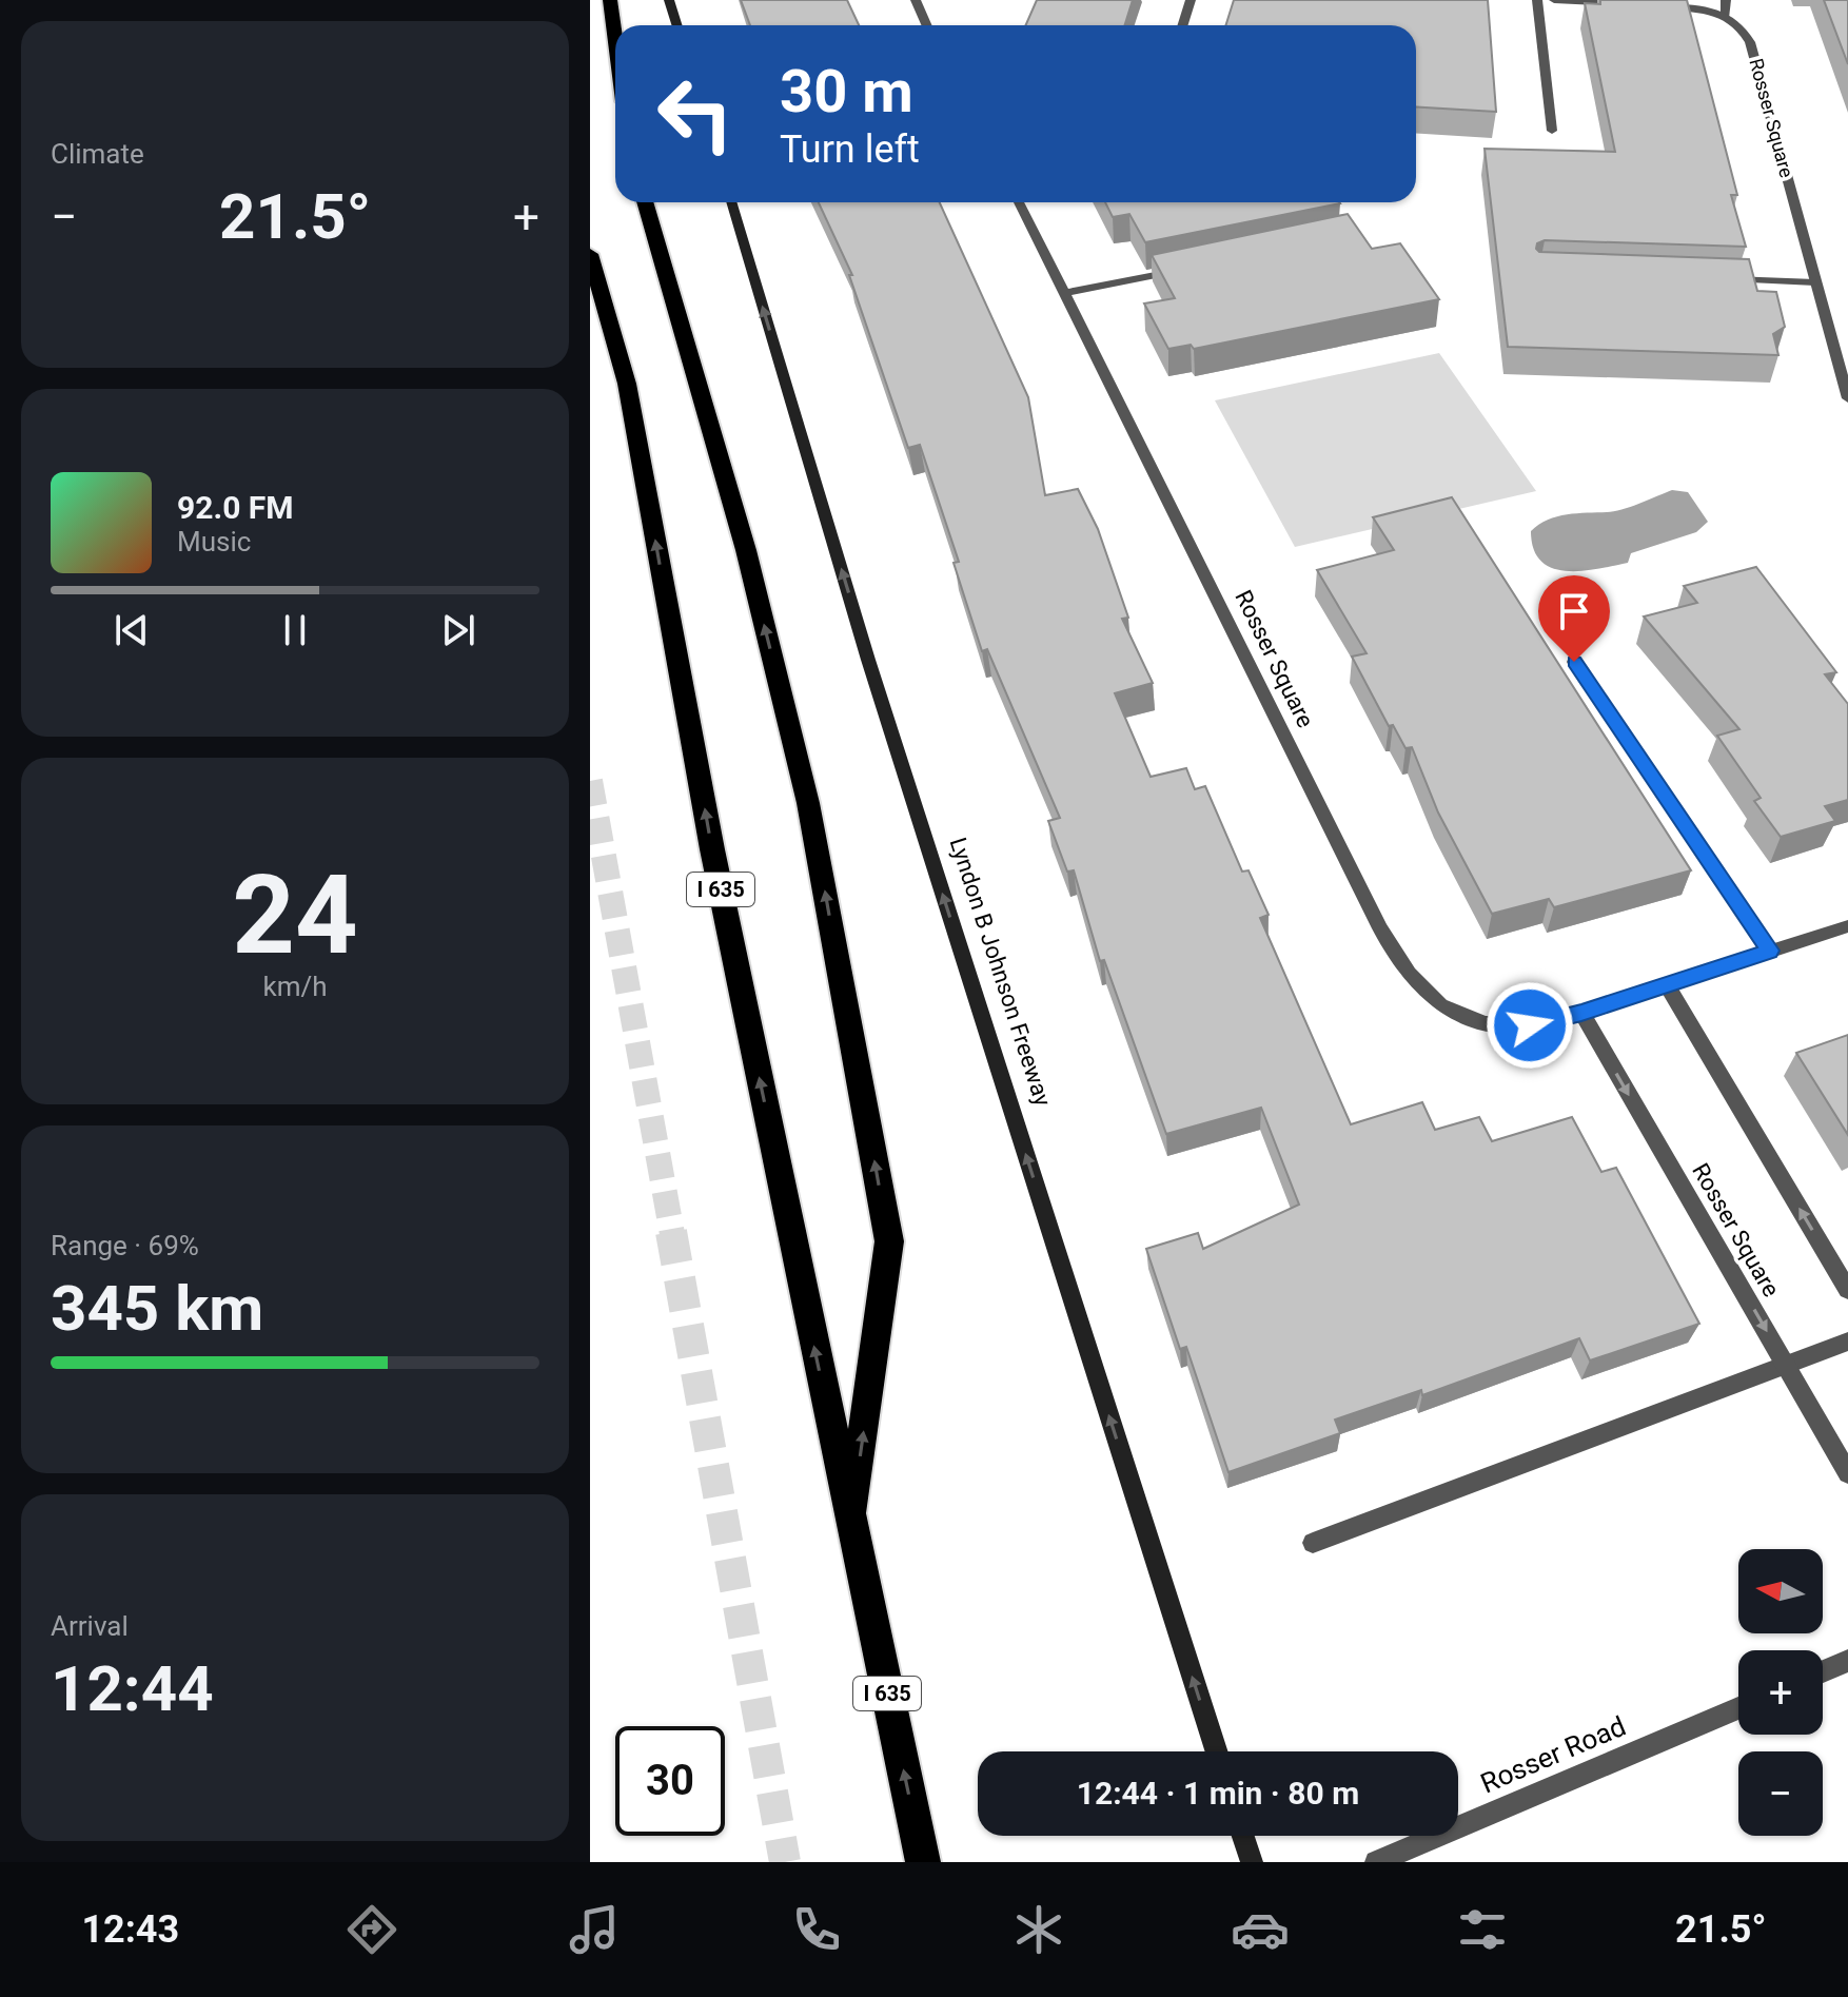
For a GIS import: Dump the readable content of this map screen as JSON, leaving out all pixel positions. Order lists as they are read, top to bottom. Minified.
{"streets":{"highway":["I 635"],"main road":["Lyndon B Johnson Freeway"],"street":["Rosser Square","Rosser Road"]},"one_way":["Lyndon B Johnson Freeway"],"north":"left","page":{"tile":["Climate",["24","km/h"],["Range · 69%","345 km"],["Arrival","12:44"]],"turn":["30 m","Turn left"],"heat":["−","21.5°","+"],"song":["92.0 FM","Music"],"map_buttons":["+","−"],"limit":"30","trip":"12:44 · 1 min · 80 m","tabs":["12:43","21.5°"]}}
